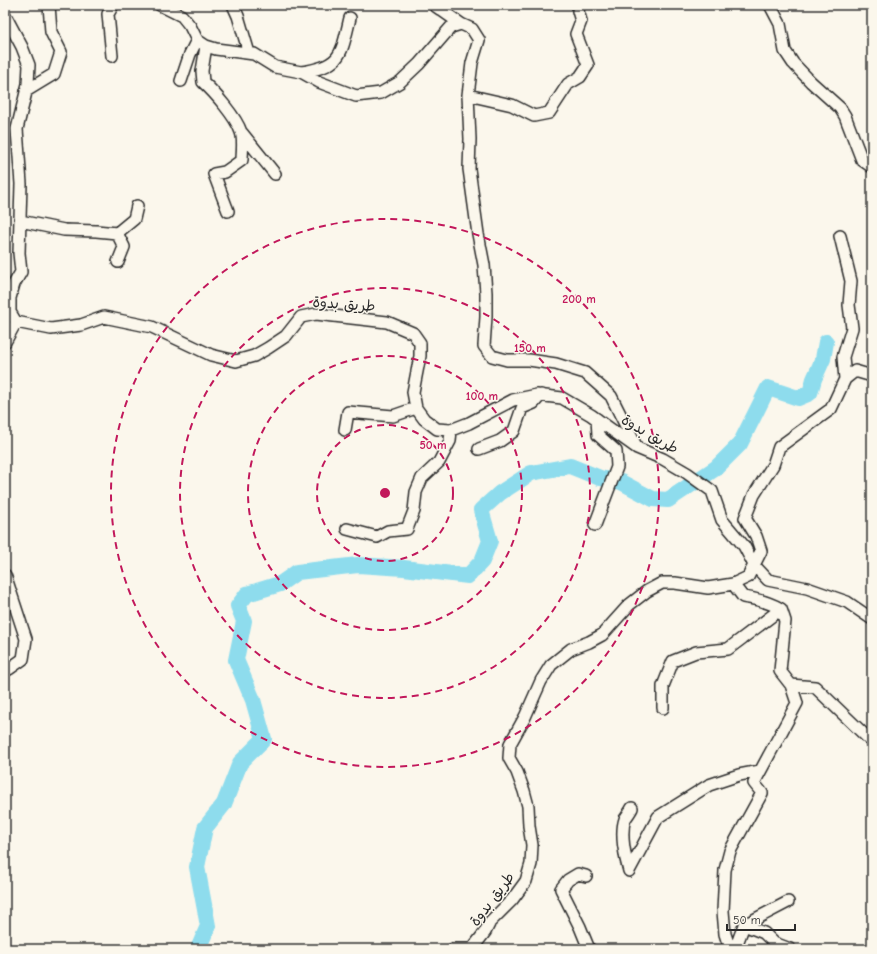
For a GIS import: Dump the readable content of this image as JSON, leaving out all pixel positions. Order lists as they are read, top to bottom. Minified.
{"streets":{"street":["طريق بدوة"]},"scale_bar":"50 m","rings":["200 m","150 m","100 m","50 m"]}
